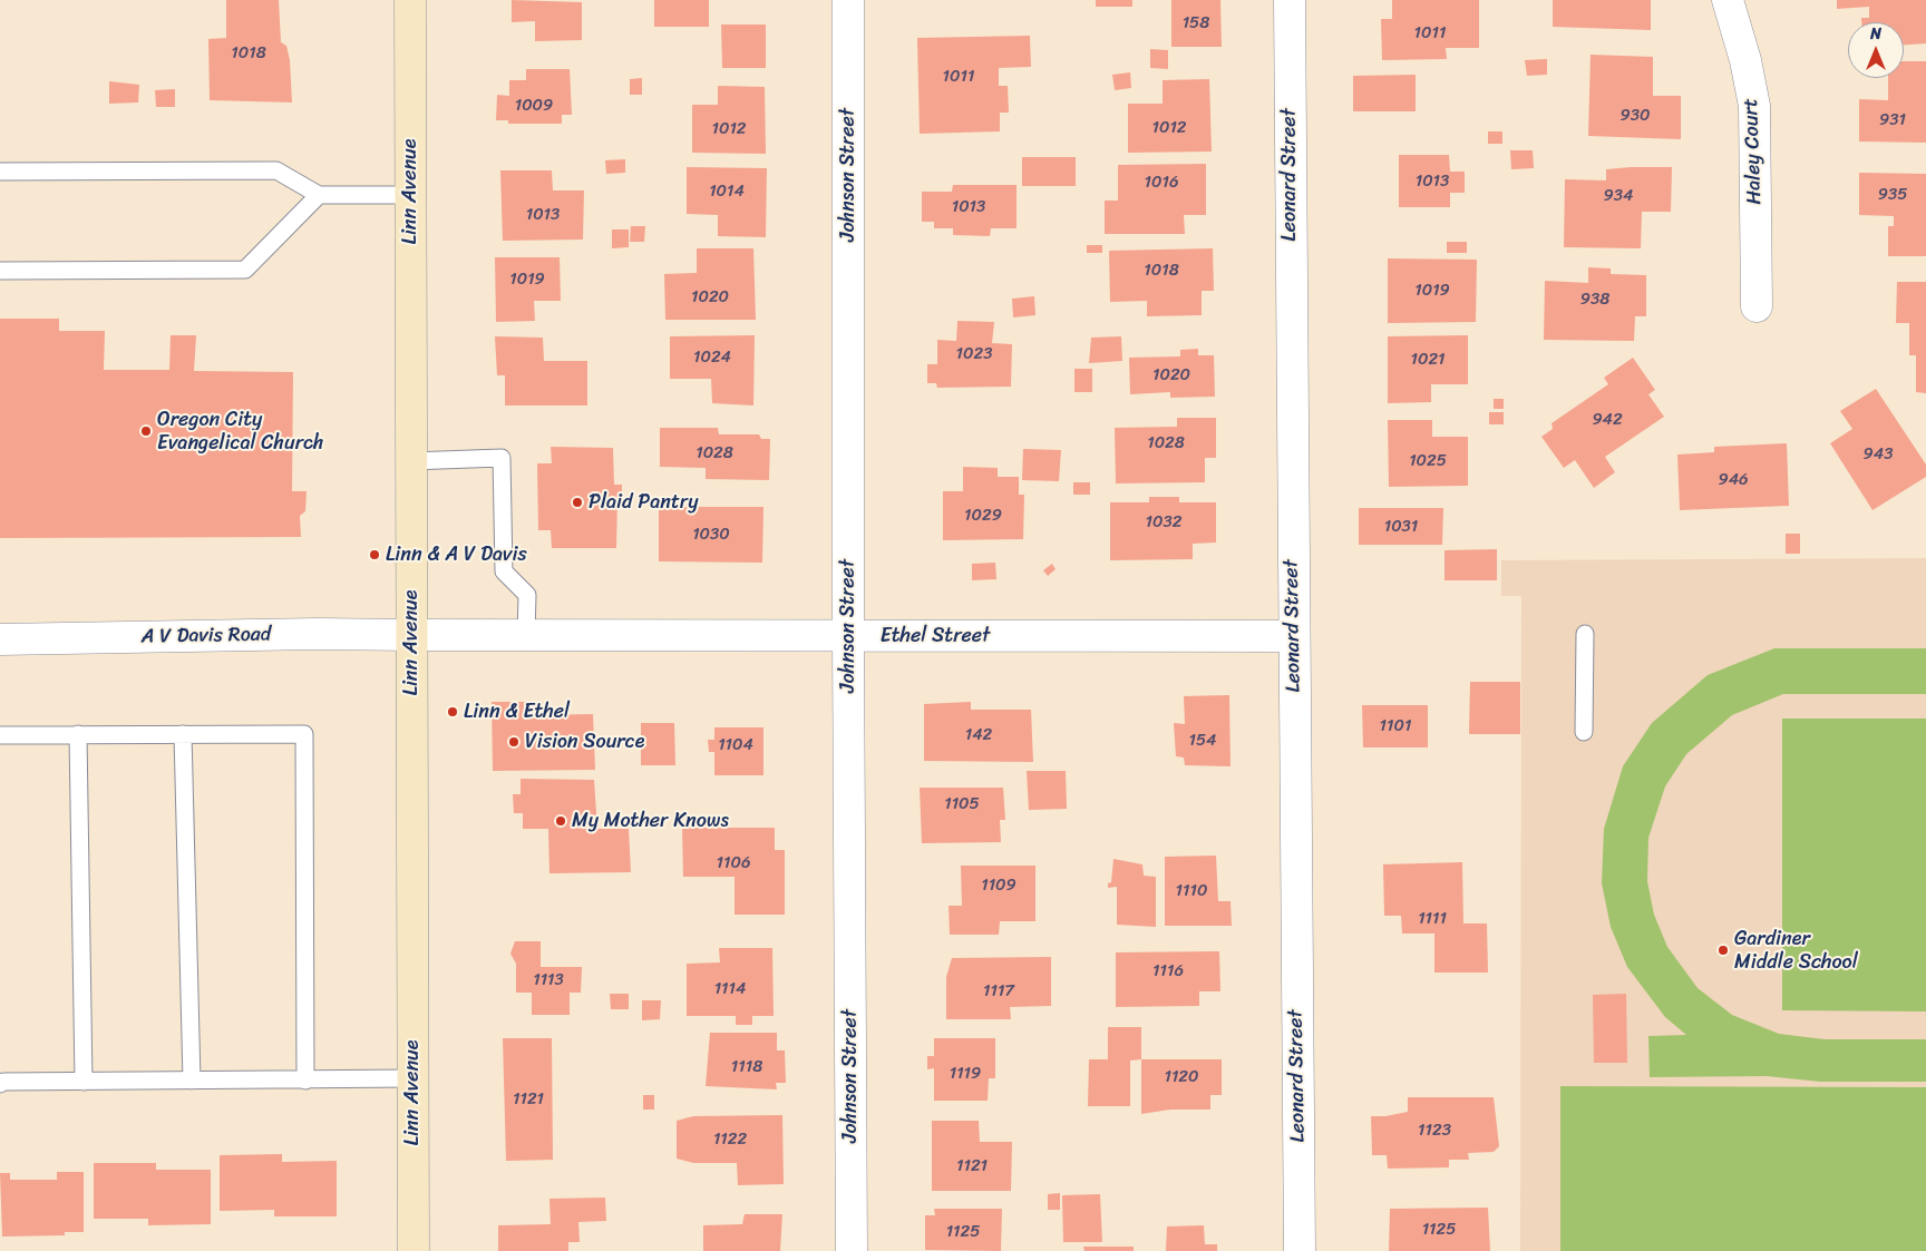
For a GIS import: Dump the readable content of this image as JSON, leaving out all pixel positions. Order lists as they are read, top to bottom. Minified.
{"streets":{"main road":["Linn Avenue"],"street":["Haley Court","Johnson Street","Leonard Street","A V Davis Road","Ethel Street"]},"crossings":[["Johnson Street","Ethel Street"],["Leonard Street","Ethel Street"],["Linn Avenue","A V Davis Road"],["Linn Avenue","Ethel Street"],["A V Davis Road","Ethel Street"]],"places":["Oregon City Evangelical Church","Plaid Pantry","Linn & A V Davis","Linn & Ethel","Vision Source","My Mother Knows","Gardiner Middle School"],"house_numbers":["158","1011","1018","1011","1009","930","931","1012","1012","1013","1016","1014","935","934","1013","1013","1018","1019","1019","1020","938","1023","1024","1021","1020","942","1028","1028","943","1025","946","1029","1032","1031","1030","1101","142","154","1104","1105","1106","1109","1110","1111","1116","1113","1114","1117","1118","1119","1120","1121","1123","1122","1121","1125","1125"],"north":"top"}
